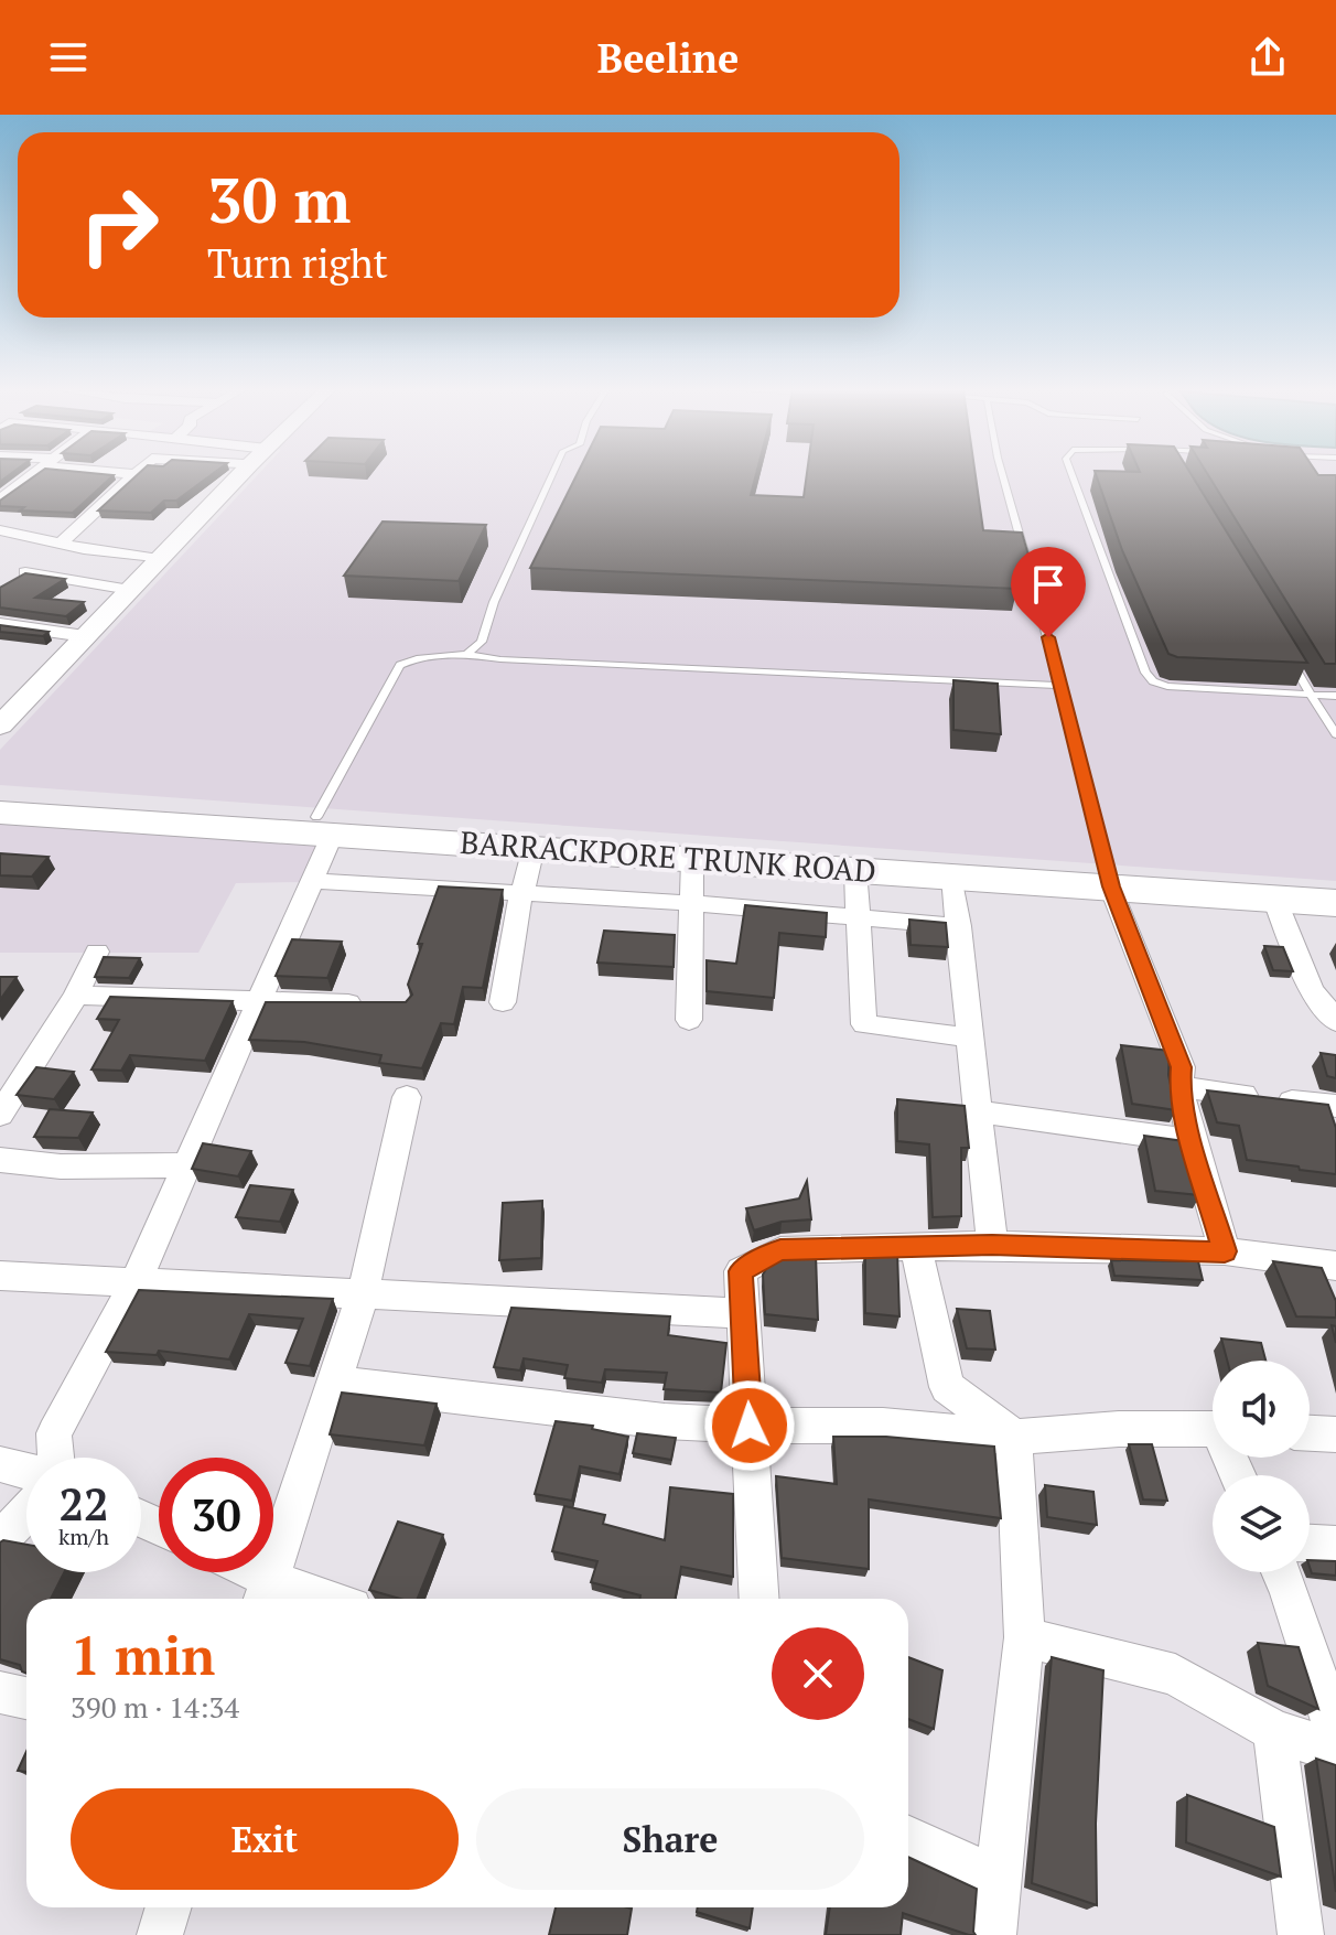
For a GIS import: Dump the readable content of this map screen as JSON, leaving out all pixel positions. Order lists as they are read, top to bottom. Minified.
{"streets":{"main road":["BARRACKPORE TRUNK ROAD"]},"page":{"header":"Beeline","turn":["30 m","Turn right"],"speed":"22 km/h","limit":"30","heading":["1 min","390 m · 14:34"],"buttons":["Exit","Share"]}}
